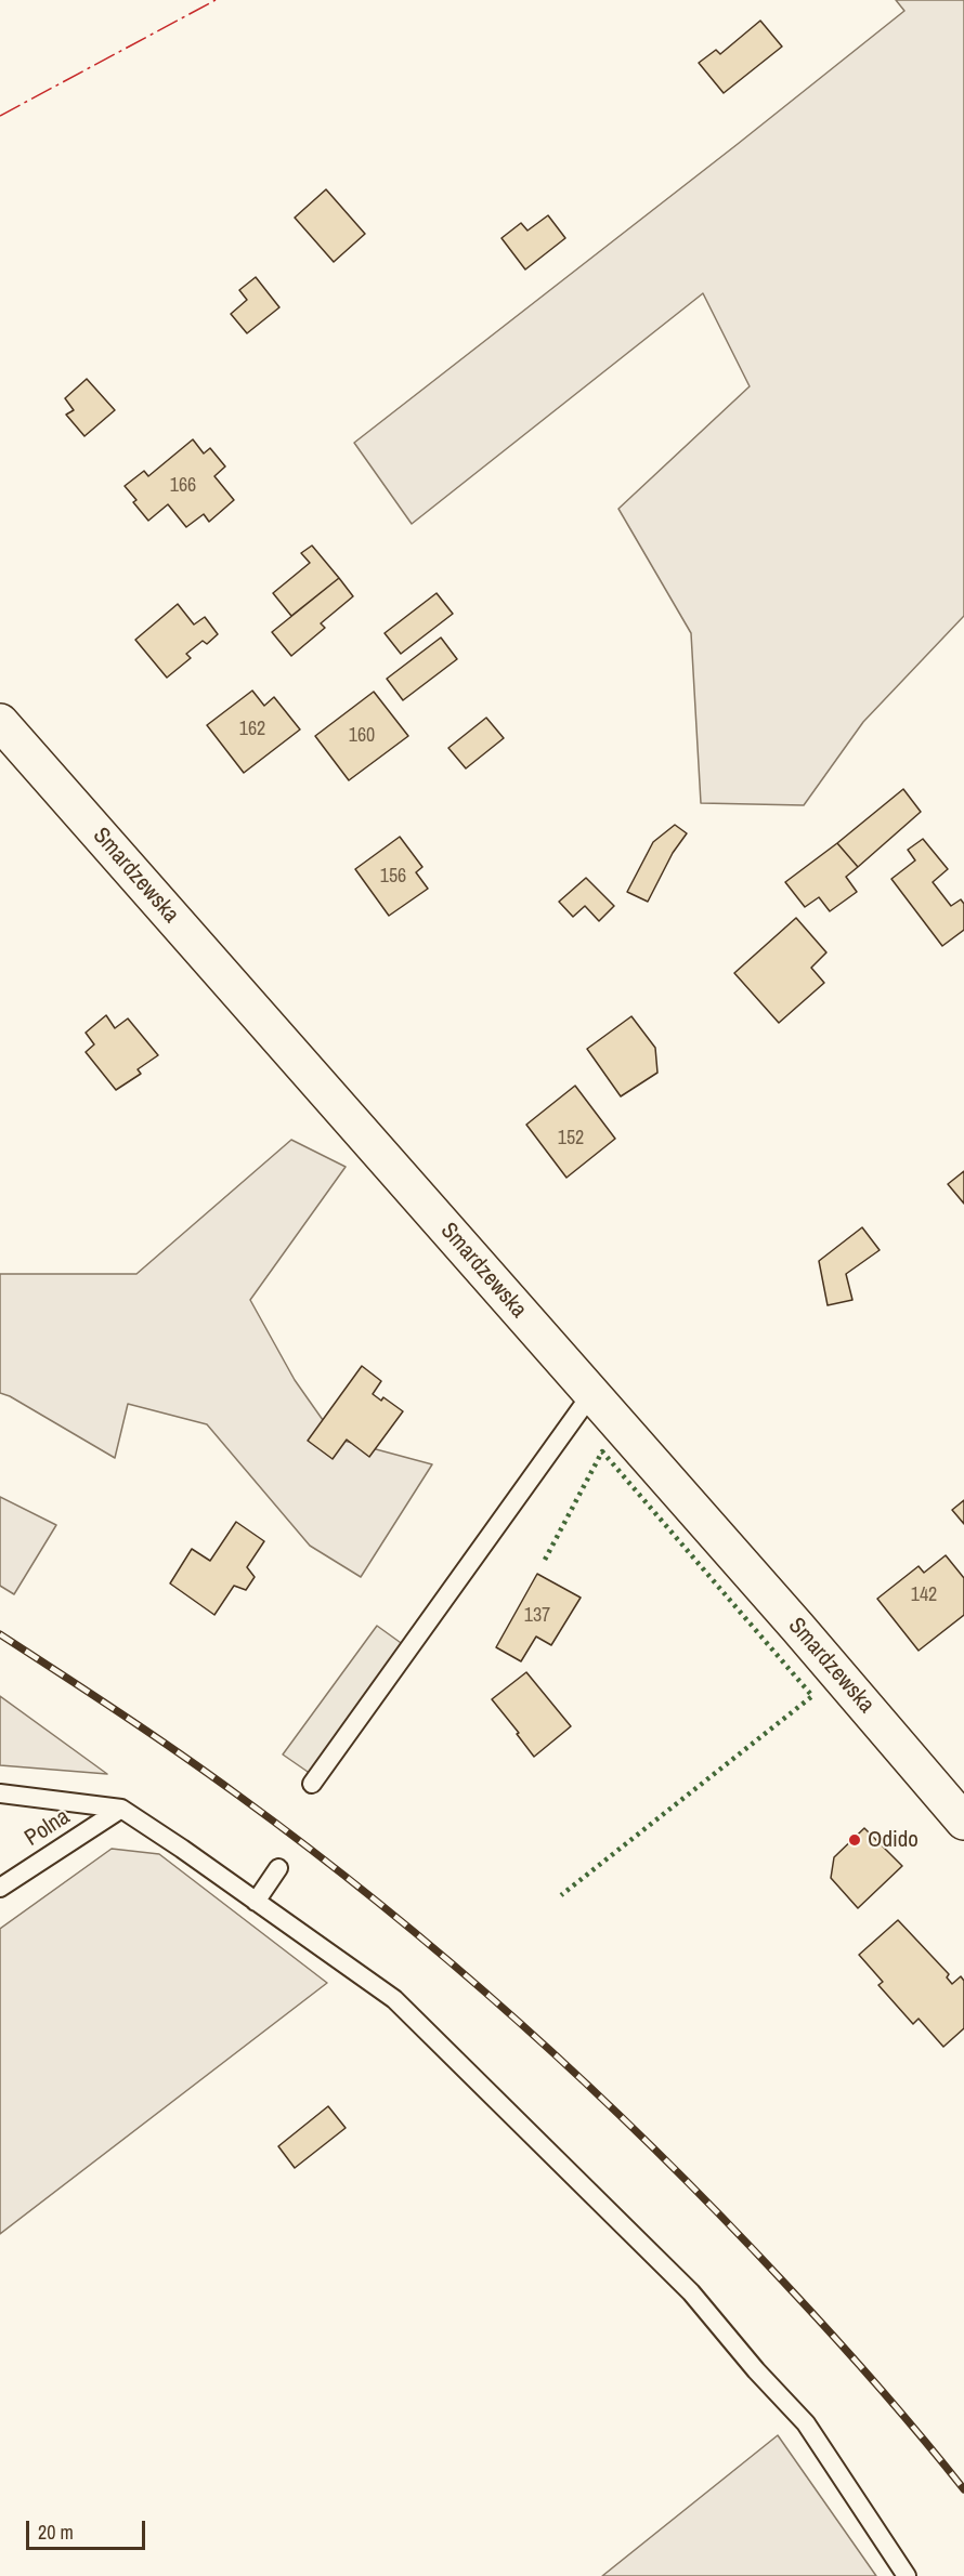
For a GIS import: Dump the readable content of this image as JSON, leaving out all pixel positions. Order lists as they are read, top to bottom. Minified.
{"streets":{"street":["Smardzewska"],"lane":["Polna"]},"places":["Odido"],"house_numbers":["166","162","160","156","152","142","137"],"scale_bar":"20 m"}
